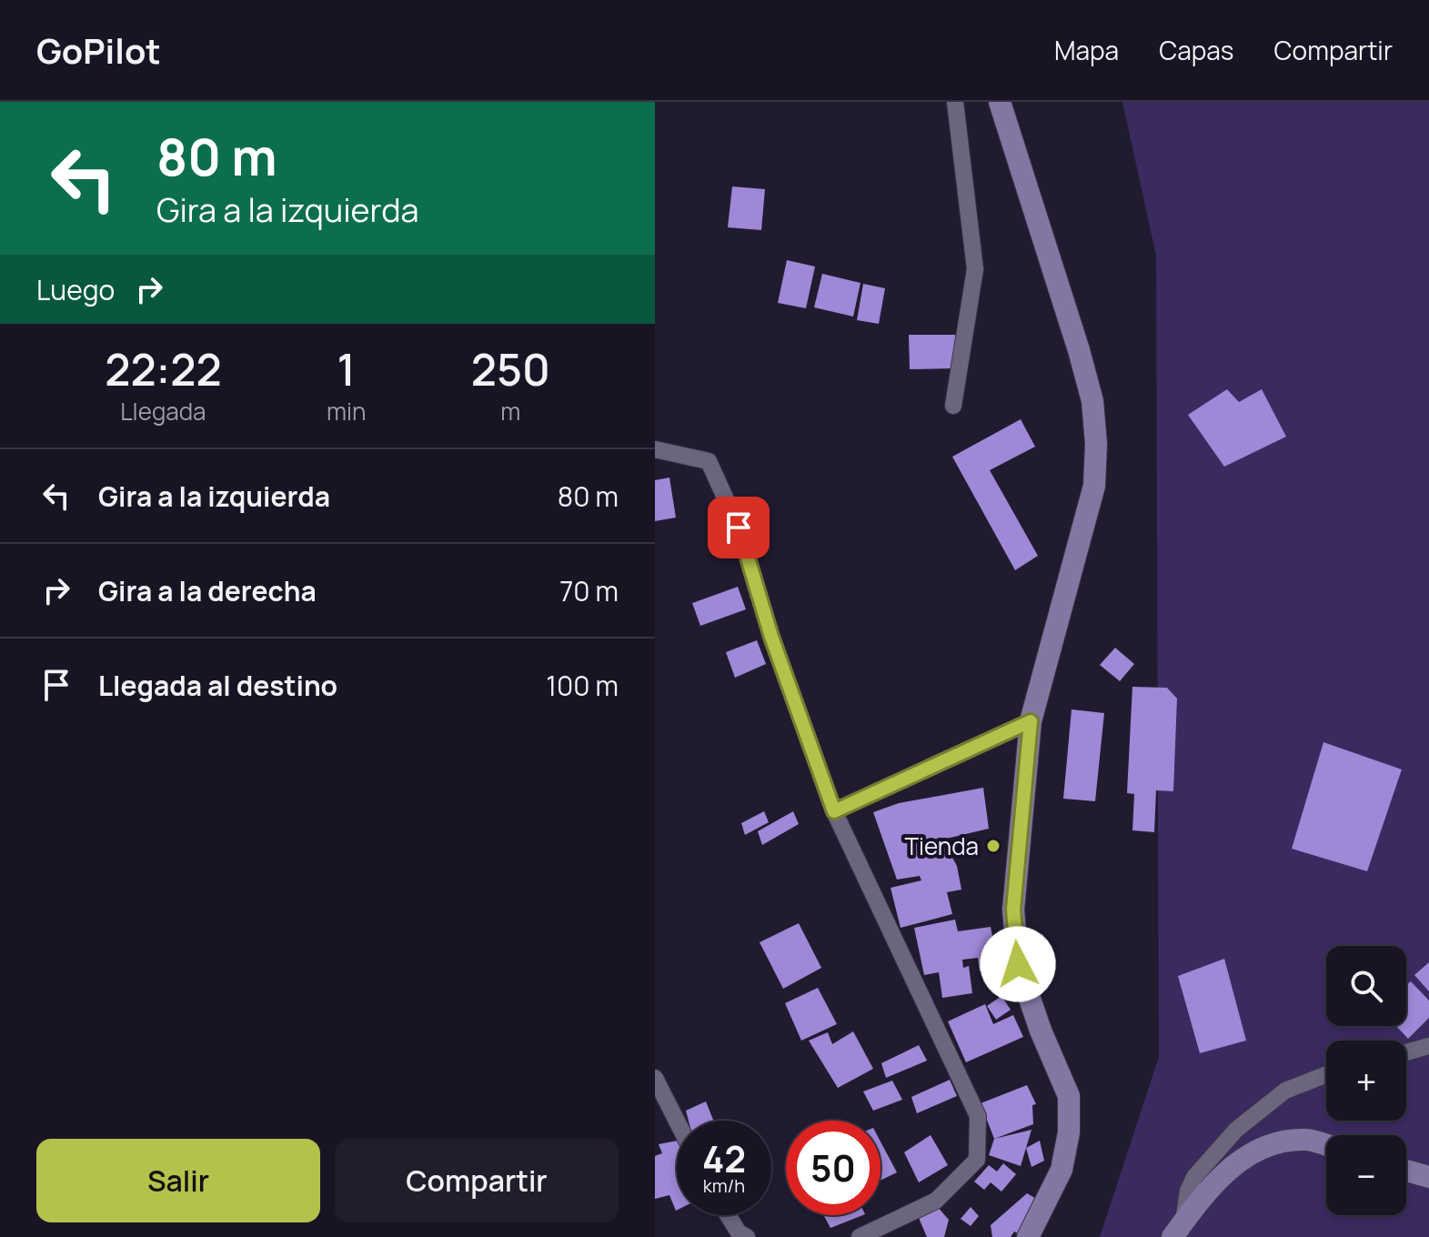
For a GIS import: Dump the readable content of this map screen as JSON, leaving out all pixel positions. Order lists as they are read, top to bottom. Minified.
{"places":["Tienda"],"page":{"header":"GoPilot","nav":["Mapa","Capas","Compartir"],"turn":["80 m","Gira a la izquierda"],"then":"Luego","eta":["22:22","Llegada","1","min","250","m"],"list":[{"name":"Gira a la izquierda","value":"80 m"},{"name":"Gira a la derecha","value":"70 m"},{"name":"Llegada al destino","value":"100 m"}],"map_buttons":["+","−"],"speed":"42 km/h","limit":"50","buttons":["Salir","Compartir"]}}
